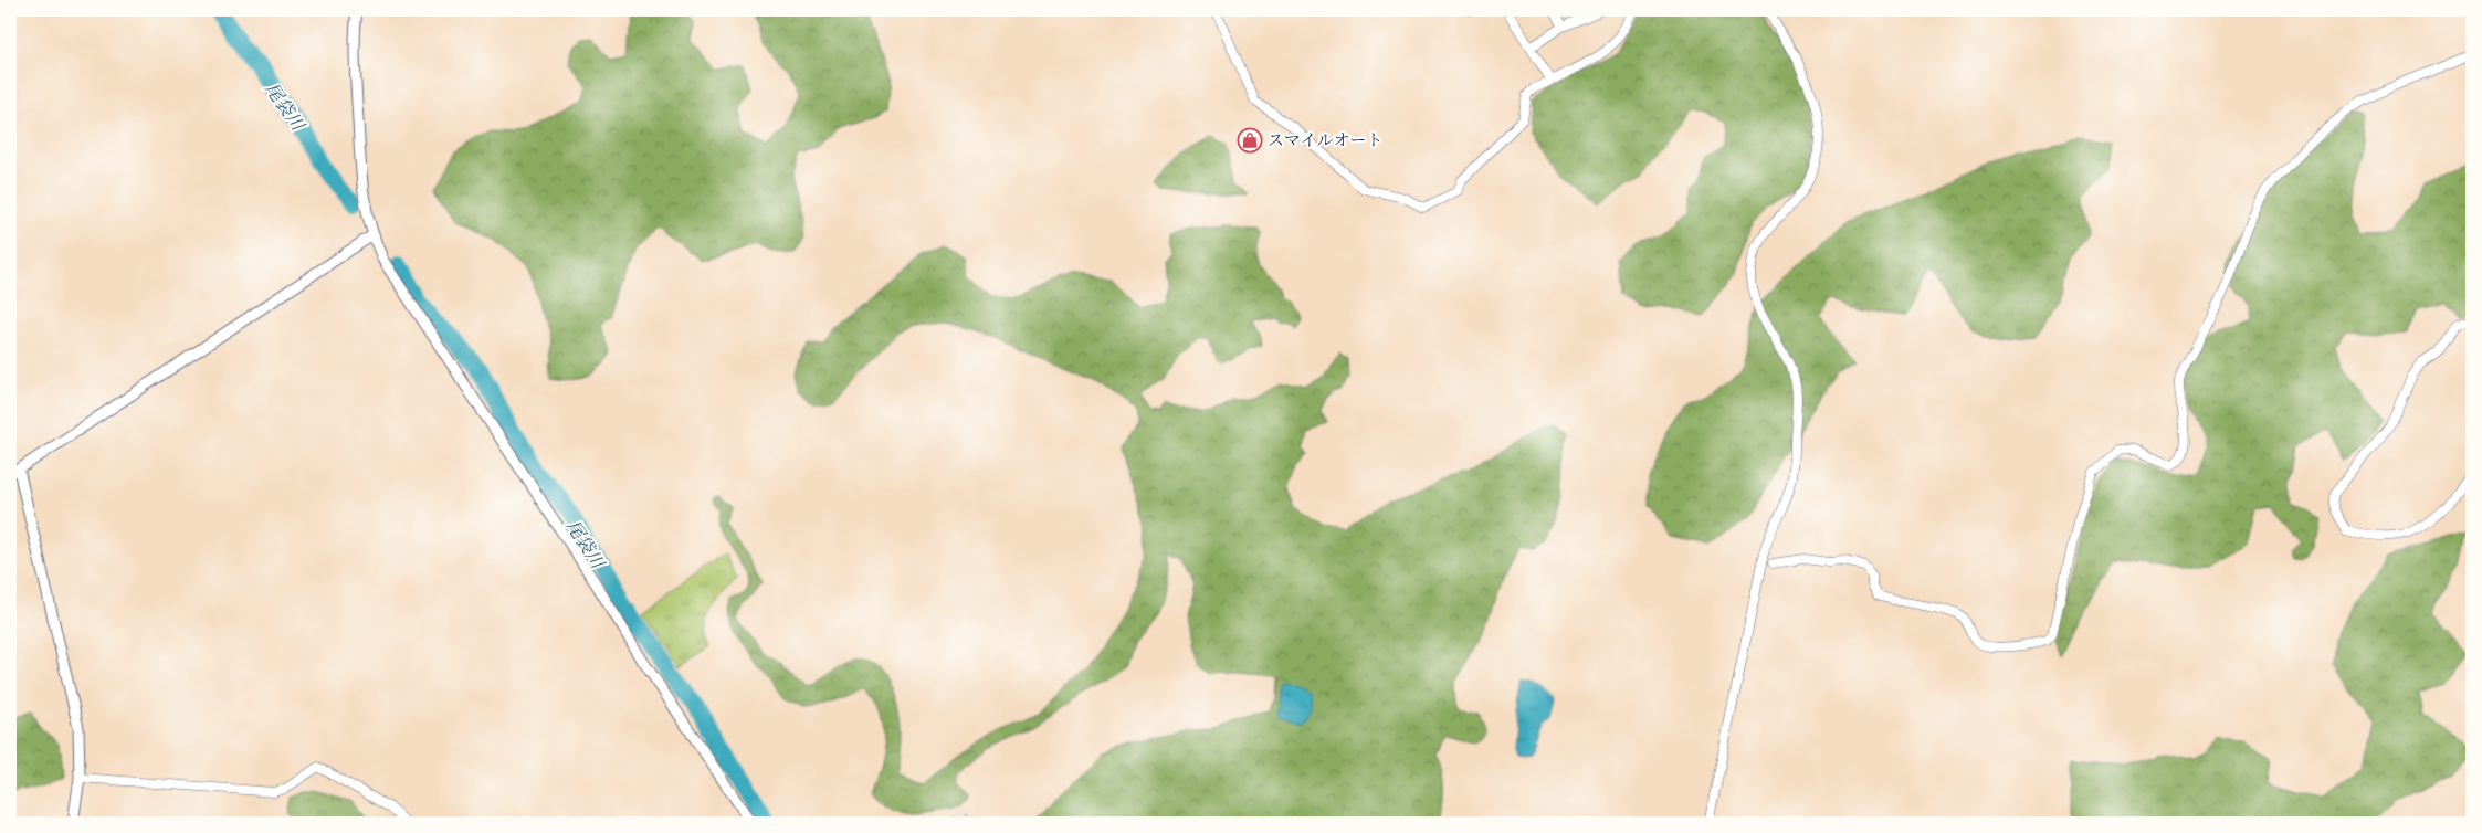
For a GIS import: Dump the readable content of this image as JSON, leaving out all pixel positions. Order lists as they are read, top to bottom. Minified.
{"water":["尾袋川"],"places":{"shop":["スマイルオート"]}}
